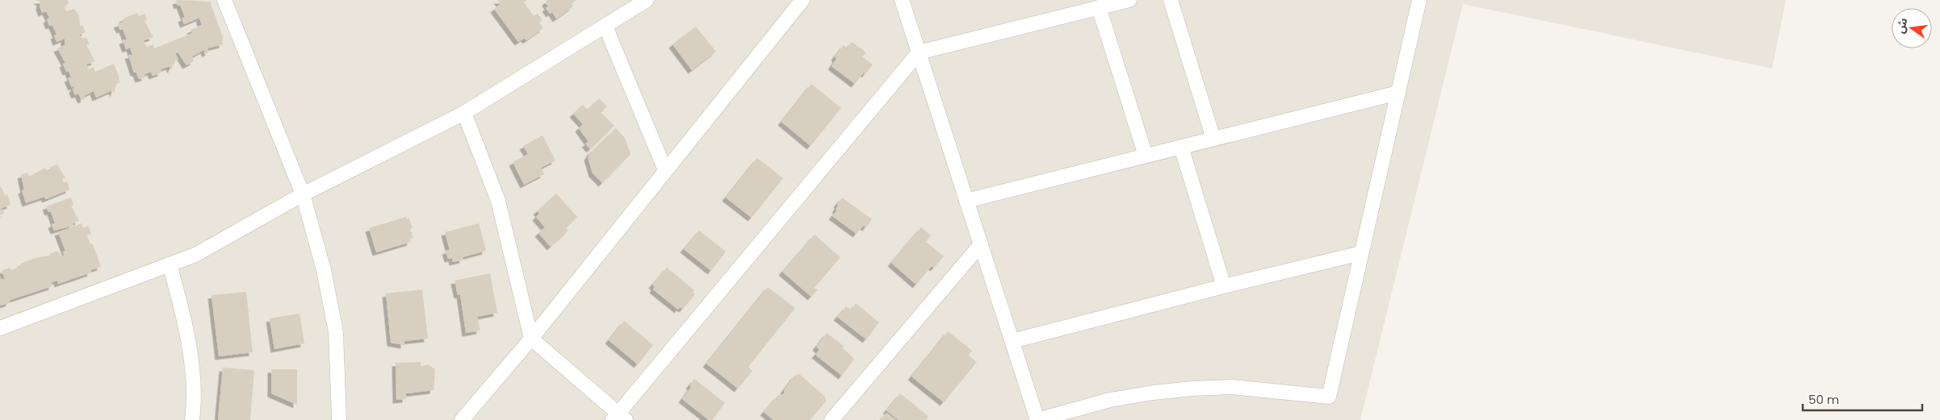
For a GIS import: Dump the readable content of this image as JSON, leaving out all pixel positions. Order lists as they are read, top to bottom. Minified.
{"scale_bar":"50 m","north":"left"}
